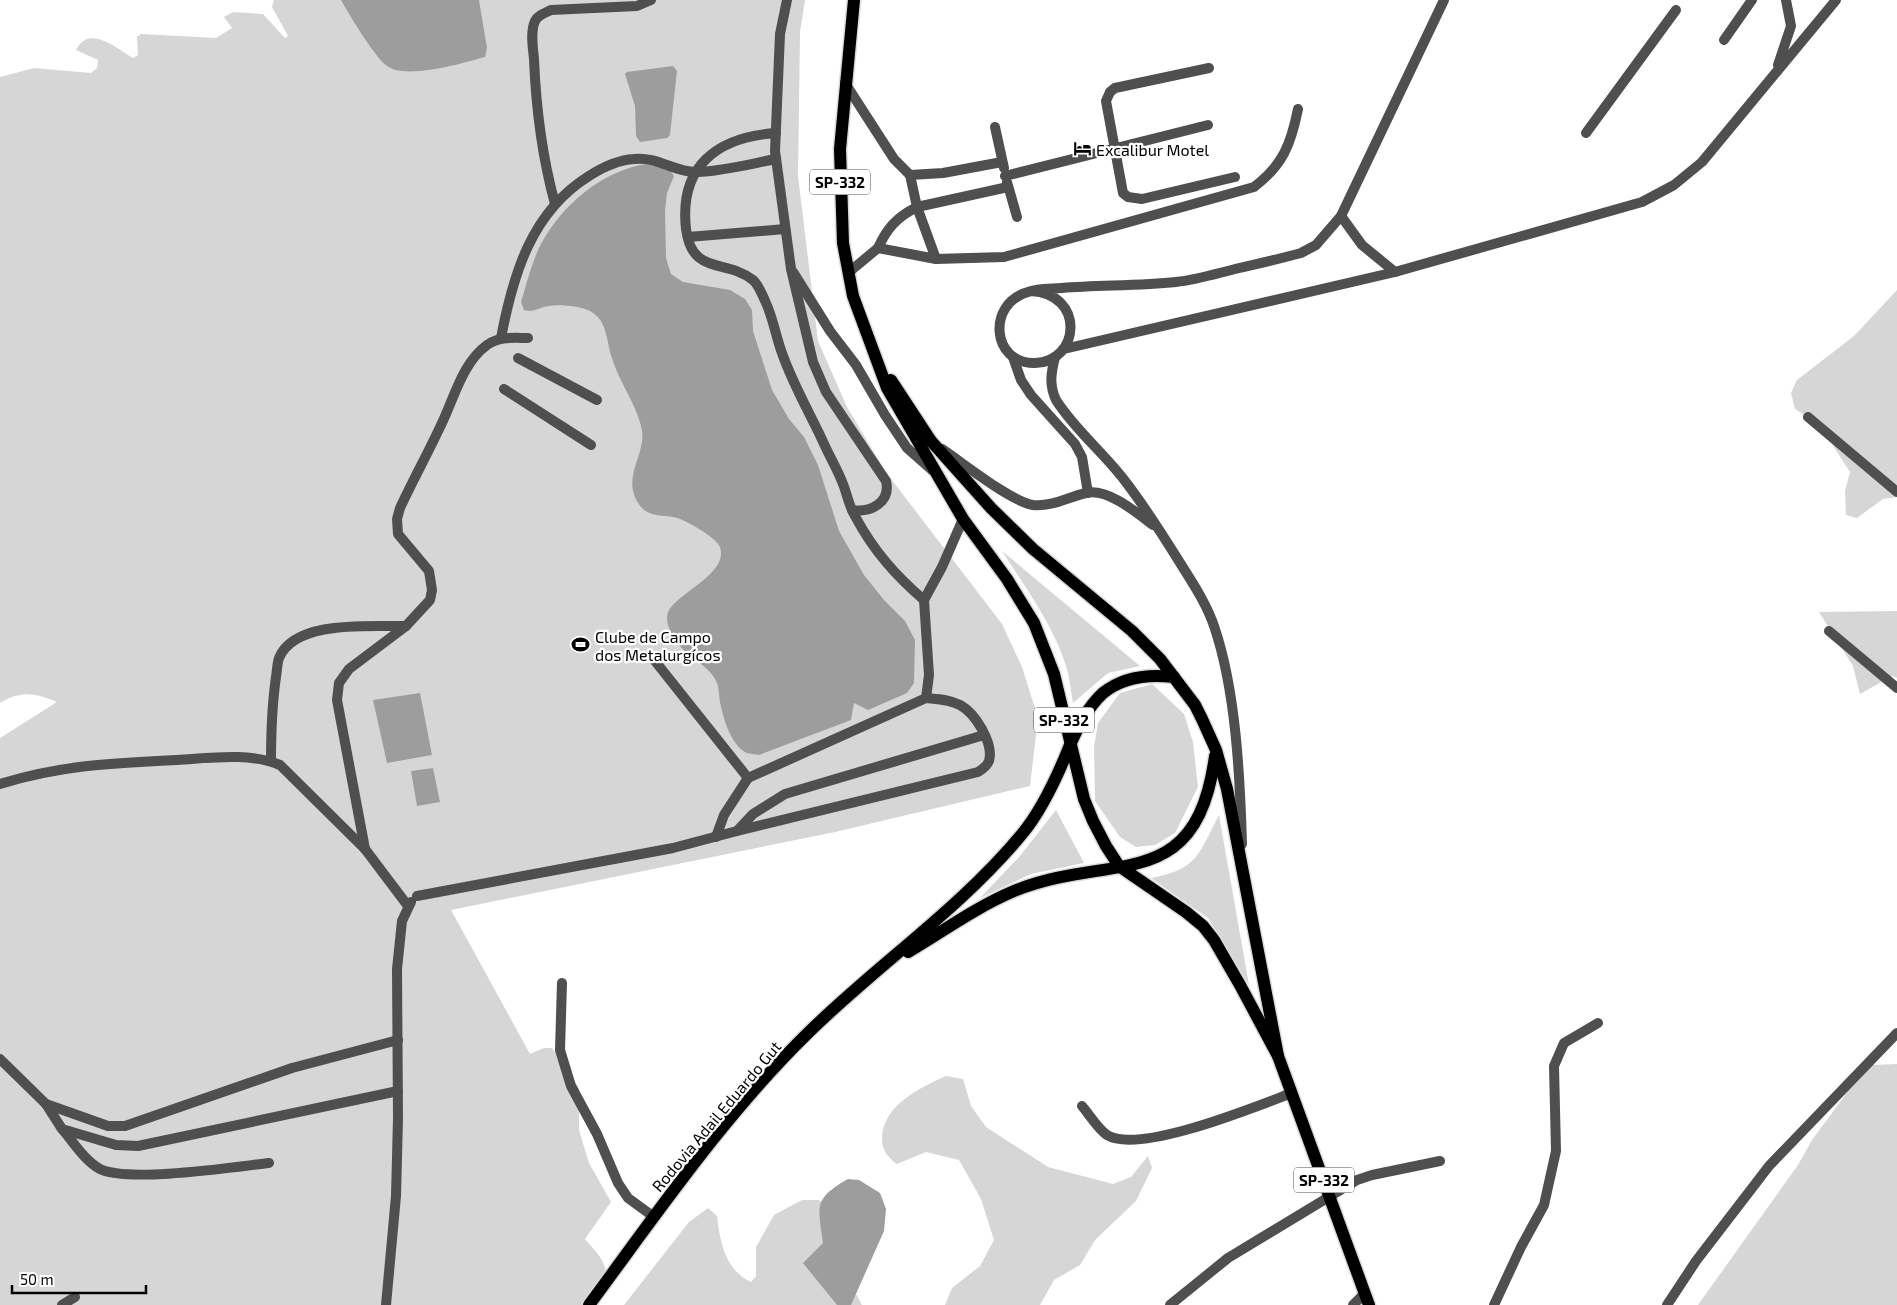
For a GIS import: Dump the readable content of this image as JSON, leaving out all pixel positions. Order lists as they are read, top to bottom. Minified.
{"streets":{"main road":["SP-332","Rodovia Adail Eduardo Gut"]},"crossings":[["SP-332","Rodovia Adail Eduardo Gut"]],"places":{"hotel":["Excalibur Motel"],"sports":["Clube de Campo dos Metalurgícos"]},"scale_bar":"50 m"}
